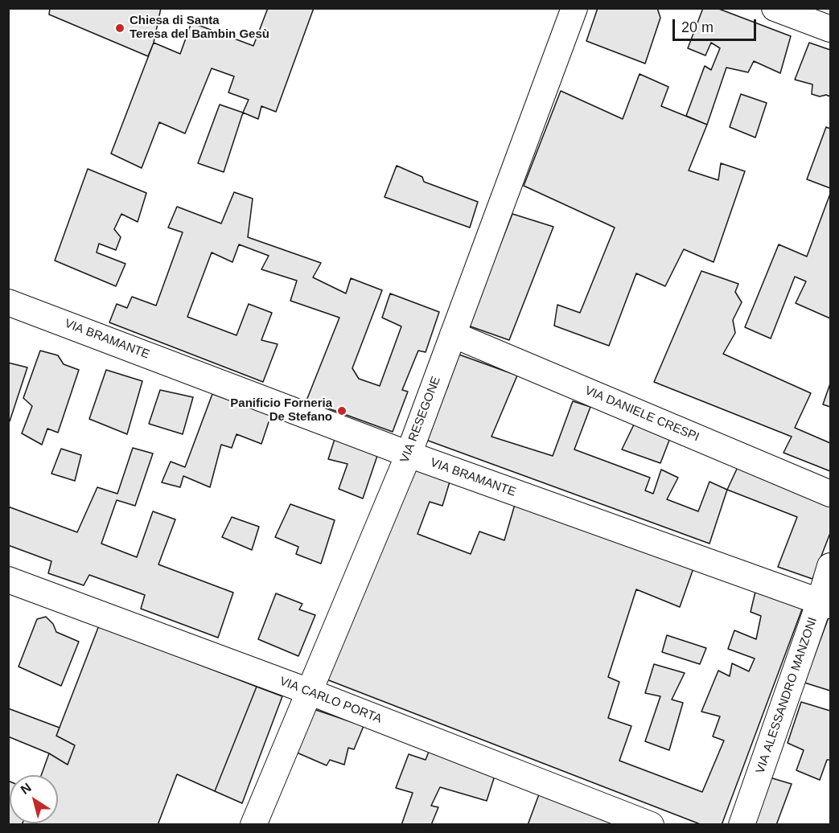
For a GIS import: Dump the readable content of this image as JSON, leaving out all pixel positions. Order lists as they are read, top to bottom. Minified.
{"streets":{"street":["VIA BRAMANTE","VIA DANIELE CRESPI","VIA RESEGONE","VIA ALESSANDRO MANZONI","VIA CARLO PORTA"]},"crossings":[["VIA BRAMANTE","VIA RESEGONE"],["VIA BRAMANTE","VIA ALESSANDRO MANZONI"],["VIA DANIELE CRESPI","VIA RESEGONE"],["VIA RESEGONE","VIA CARLO PORTA"]],"places":["Chiesa di Santa Teresa del Bambin Gesù","Panificio Forneria De Stefano"],"scale_bar":"20 m","north":"top left"}
